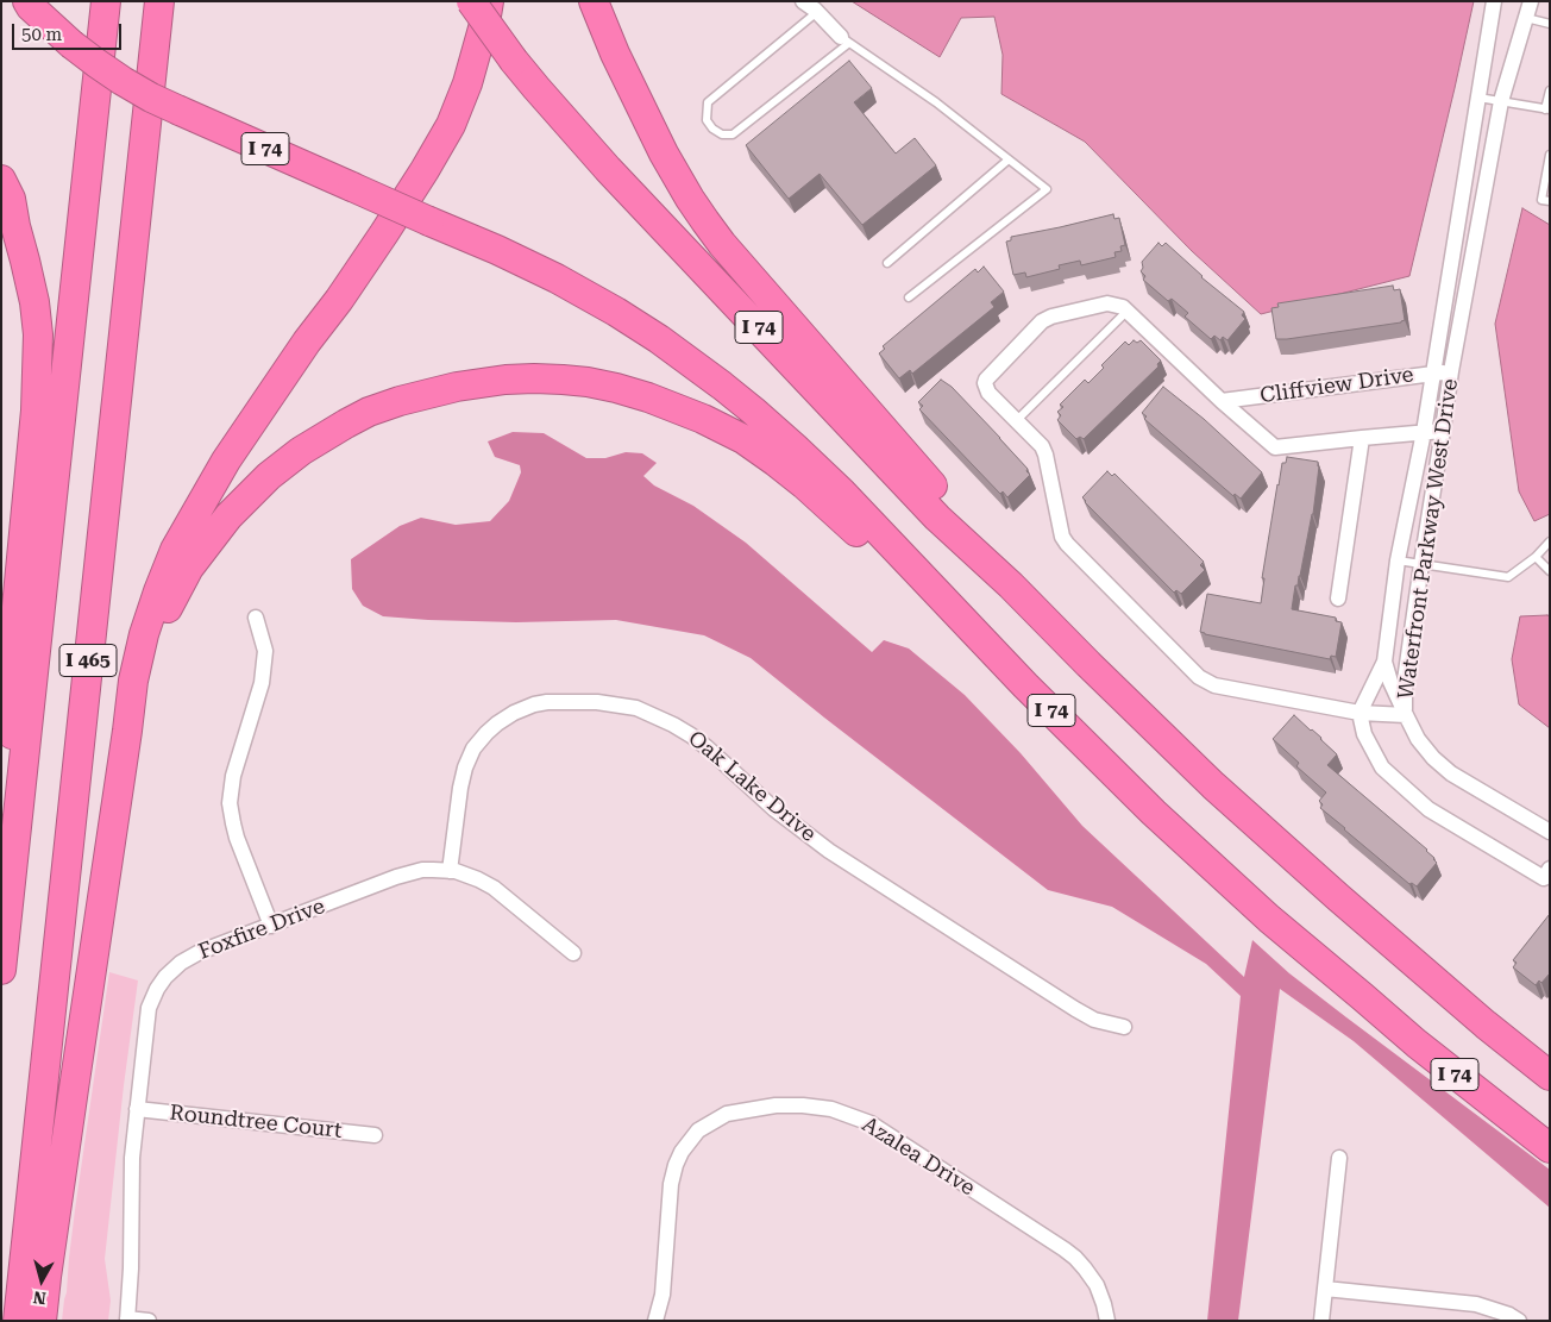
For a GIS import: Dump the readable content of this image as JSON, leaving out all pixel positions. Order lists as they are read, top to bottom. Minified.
{"streets":{"highway":["I 74","I 465"],"street":["Cliffview Drive","Waterfront Parkway West Drive","Oak Lake Drive","Foxfire Drive","Roundtree Court","Azalea Drive"]},"crossings":[["Cliffview Drive","Waterfront Parkway West Drive"],["Oak Lake Drive","Foxfire Drive"],["Foxfire Drive","Roundtree Court"]],"scale_bar":"50 m","north":"bottom"}
